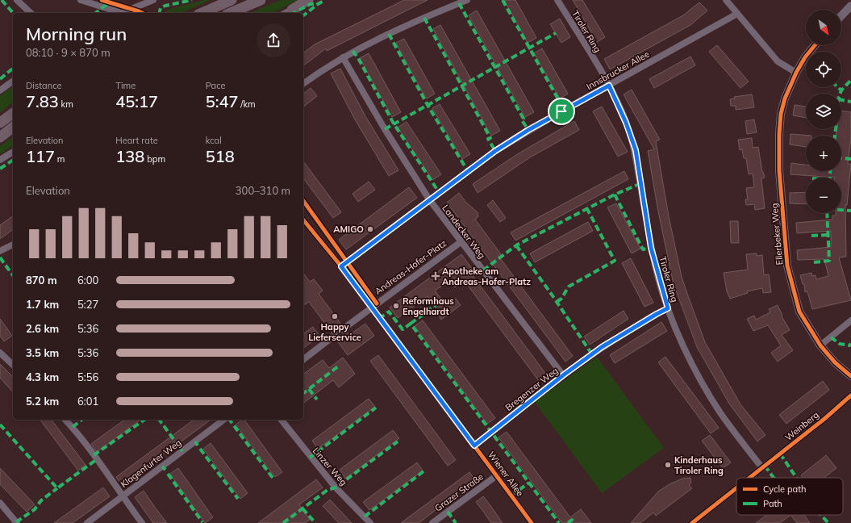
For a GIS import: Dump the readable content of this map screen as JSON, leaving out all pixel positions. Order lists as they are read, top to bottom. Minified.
{"streets":{"street":["Tiroler Ring","Innsbrucker Allee","Landecker Weg","Ellerbeker Weg","Andreas-Hofer-Platz","Bregenzer Weg","Weinberg","Klagenfurter Weg","Linzer Weg","Wiener Allee","Grazer Straße"]},"crossings":[["Tiroler Ring","Innsbrucker Allee"],["Tiroler Ring","Bregenzer Weg"],["Tiroler Ring","Weinberg"],["Innsbrucker Allee","Landecker Weg"],["Landecker Weg","Andreas-Hofer-Platz"],["Landecker Weg","Bregenzer Weg"],["Andreas-Hofer-Platz","Wiener Allee"],["Bregenzer Weg","Wiener Allee"],["Wiener Allee","Grazer Straße"]],"places":{"other":["AMIGO","Reformhaus Engelhardt","Happy Lieferservice","Kinderhaus Tiroler Ring"],"health":["Apotheke am Andreas-Hofer-Platz"]},"legend":["Cycle path","Path"],"north":"bottom right","page":{"map_buttons":["+","−"],"heading":["Morning run","08:10 · 9 × 870 m"],"stats":[["Distance","7.83 km"],["Time","45:17"],["Pace","5:47 /km"],["Elevation","117 m"],["Heart rate","138 bpm"],["kcal","518"]],"chart":["Elevation","300–310 m"],"list":[{"name":"870 m","note":"6:00"},{"name":"1.7 km","note":"5:27"},{"name":"2.6 km","note":"5:36"},{"name":"3.5 km","note":"5:36"},{"name":"4.3 km","note":"5:56"},{"name":"5.2 km","note":"6:01"}]}}
